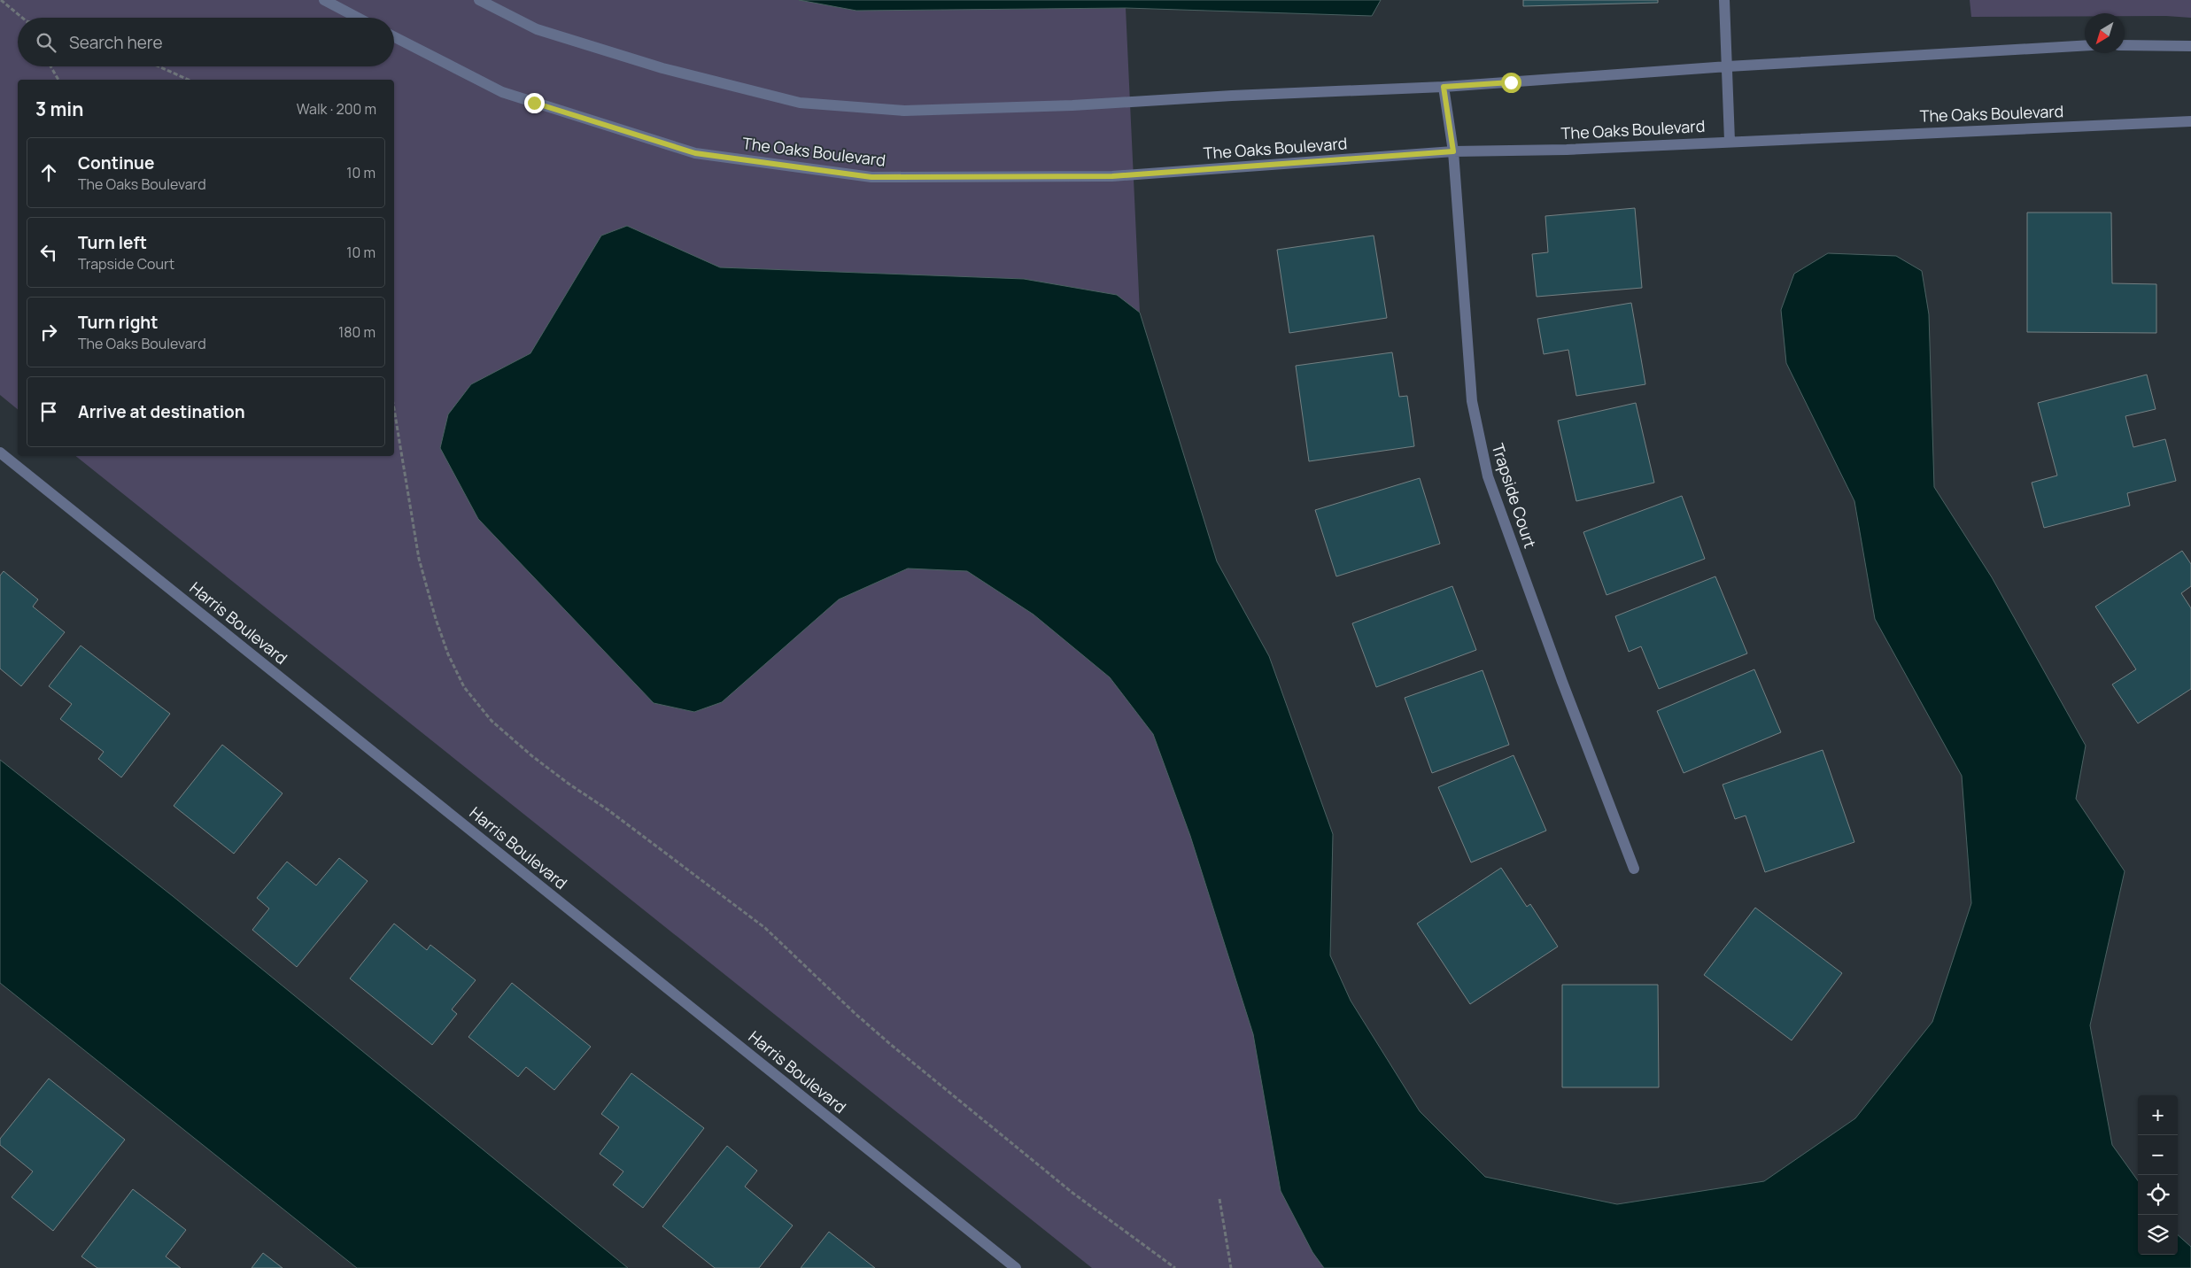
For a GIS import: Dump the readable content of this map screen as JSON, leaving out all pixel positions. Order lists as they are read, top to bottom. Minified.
{"streets":{"street":["The Oaks Boulevard","Trapside Court","Harris Boulevard"]},"crossings":[["The Oaks Boulevard","Trapside Court"]],"north":"bottom left","page":{"search":"Search here","heading":["3 min","Walk · 200 m"],"list":[["Continue","The Oaks Boulevard","10 m"],["Turn left","Trapside Court","10 m"],["Turn right","The Oaks Boulevard","180 m"],"Arrive at destination"],"map_buttons":["+","−"]}}
